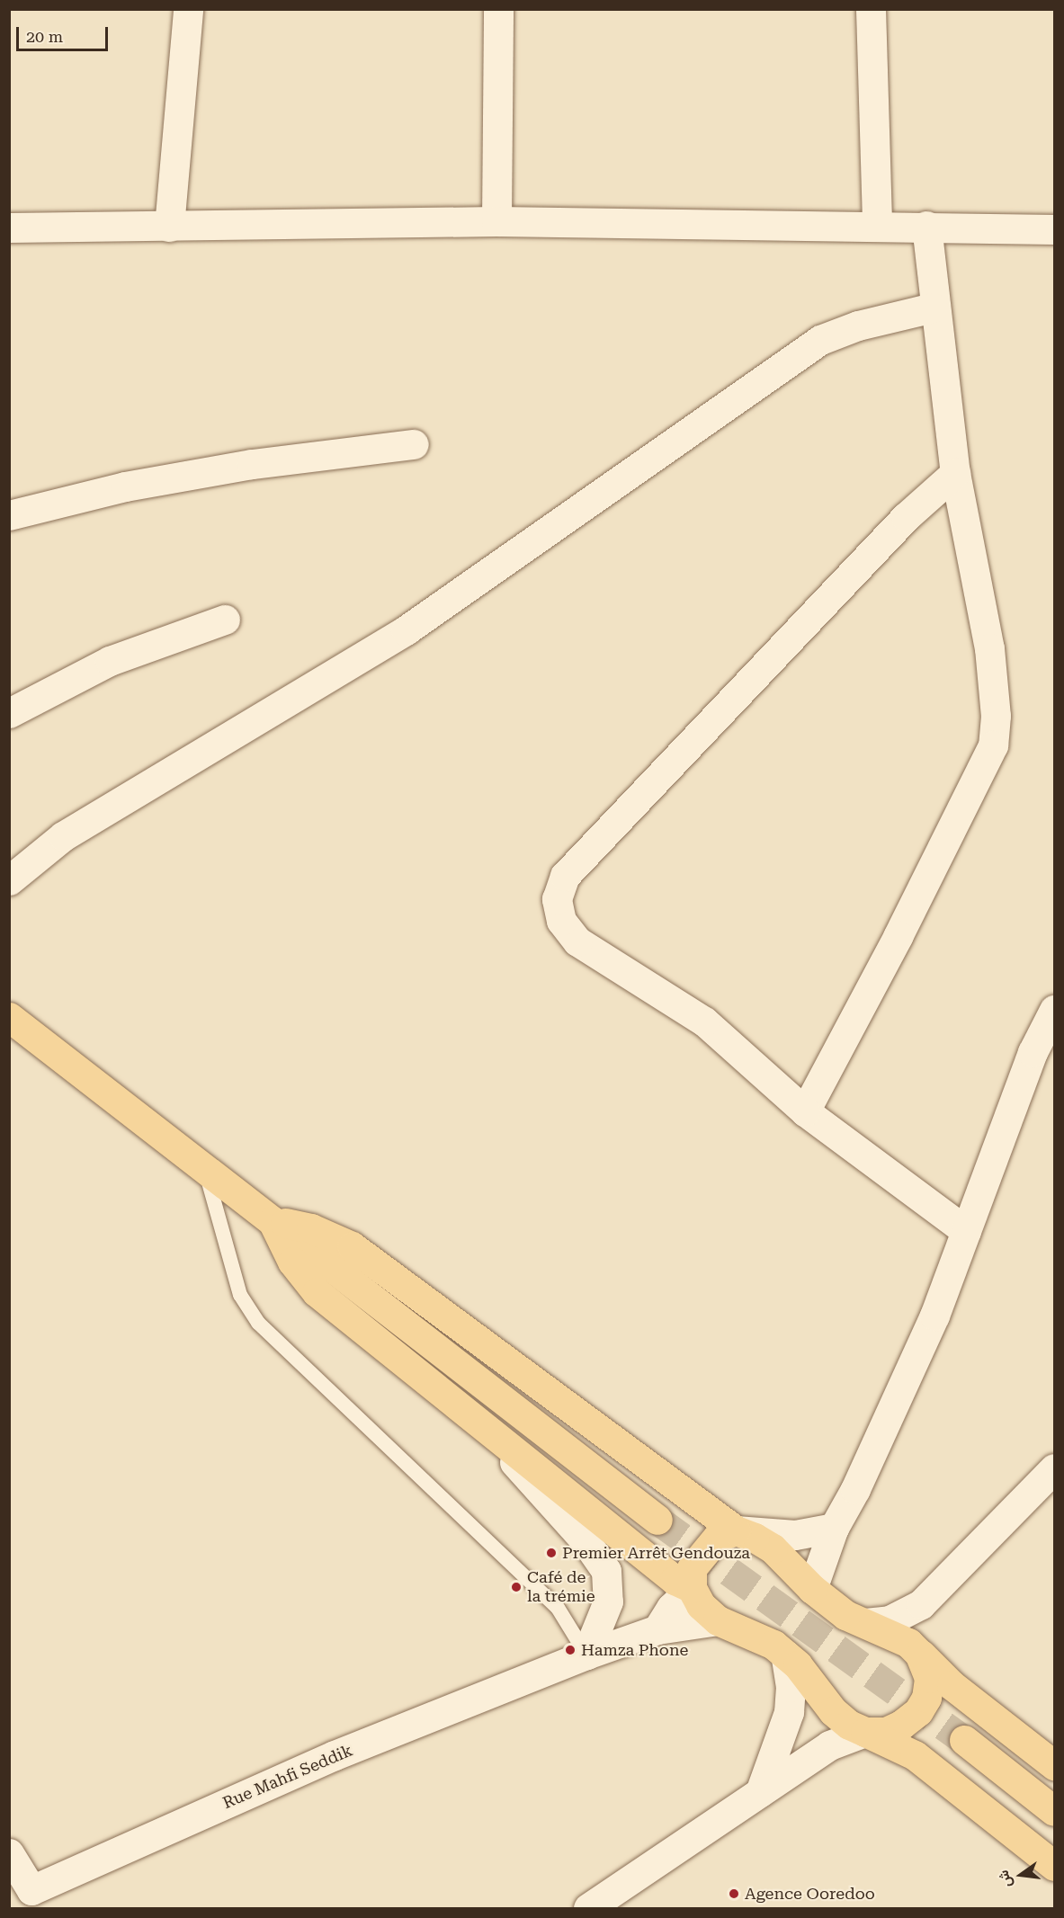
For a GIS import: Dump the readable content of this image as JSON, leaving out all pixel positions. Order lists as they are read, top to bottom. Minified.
{"streets":{"street":["Rue Mahfi Seddik"]},"places":["Premier Arrêt Gendouza","Café de la trémie","Hamza Phone","Agence Ooredoo"],"scale_bar":"20 m","north":"left"}
